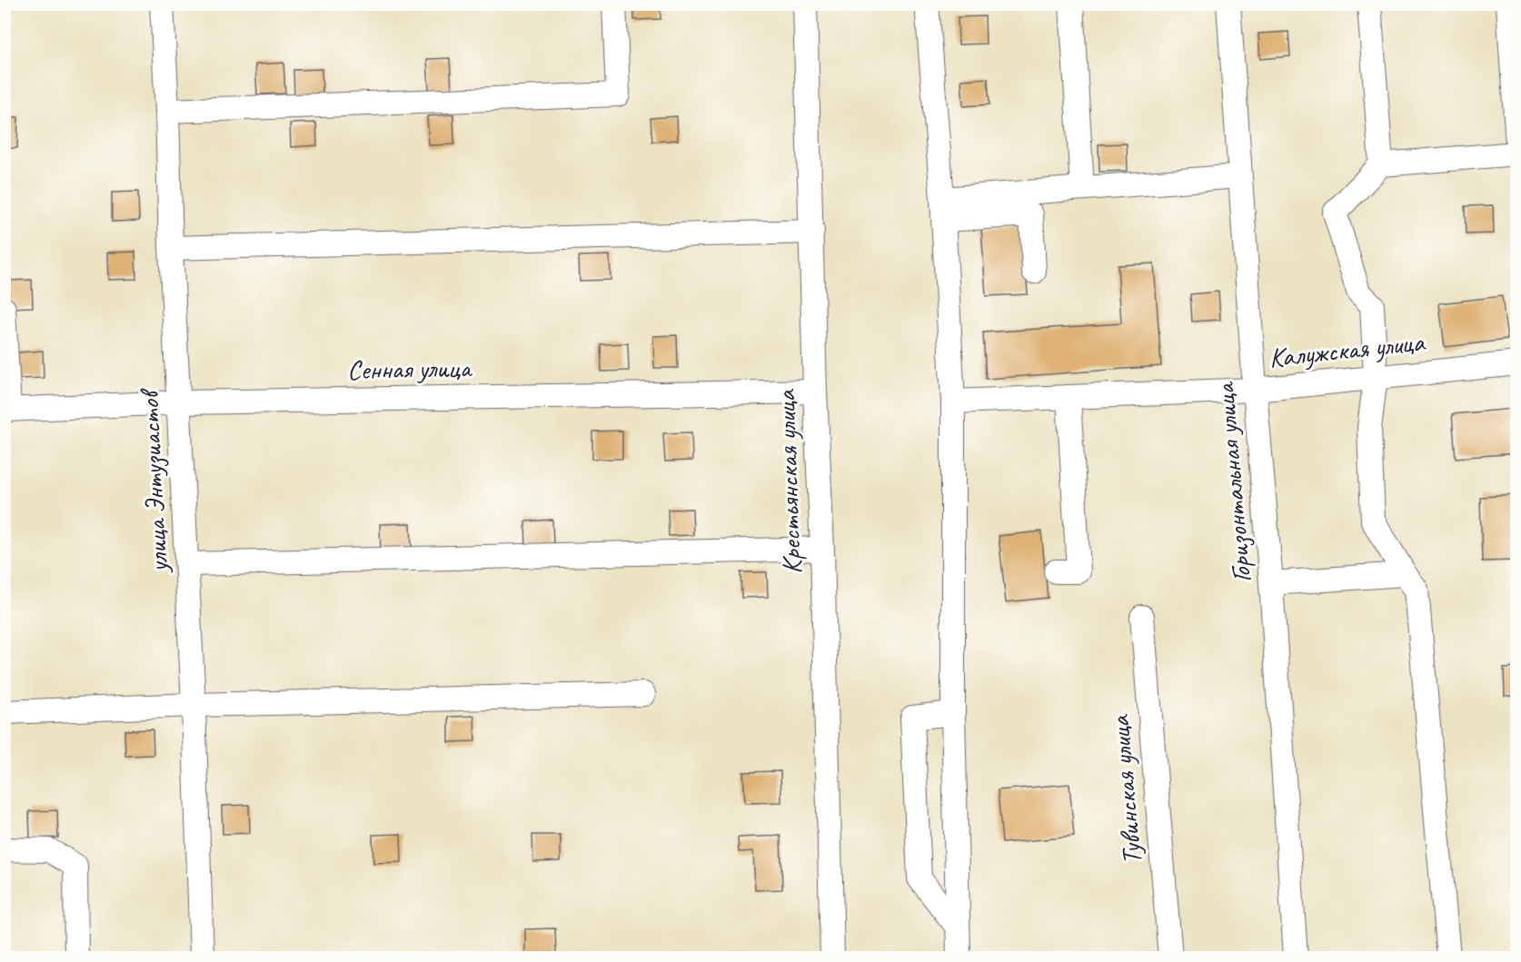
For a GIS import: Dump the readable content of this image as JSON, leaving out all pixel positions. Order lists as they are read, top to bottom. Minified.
{"streets":{"street":["Калужская улица","Сенная улица","улица Энтузиастов","Крестьянская улица","Горизонтальная улица","Тувинская улица"]},"crossings":[["Калужская улица","Горизонтальная улица"],["Сенная улица","улица Энтузиастов"],["Сенная улица","Крестьянская улица"]]}
